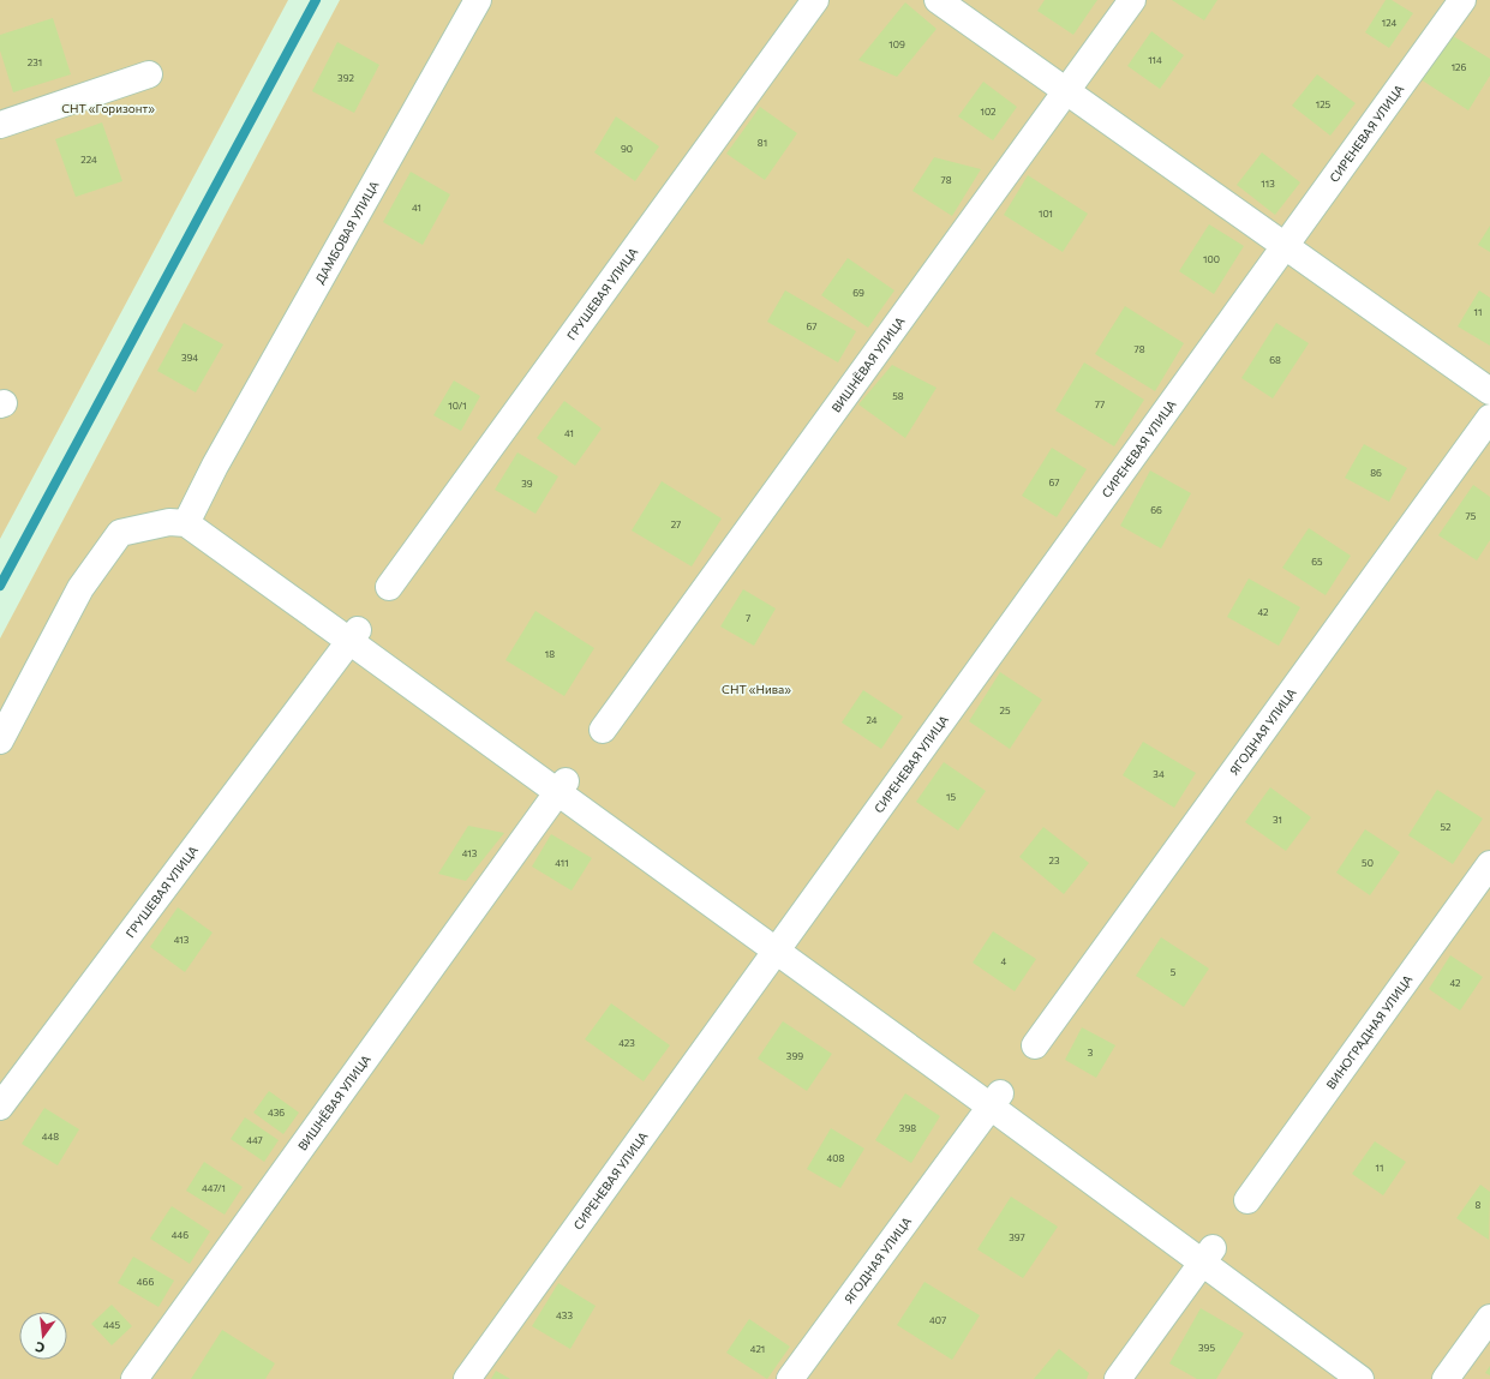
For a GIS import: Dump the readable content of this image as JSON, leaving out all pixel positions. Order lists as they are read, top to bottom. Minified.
{"streets":{"street":["СИРЕНЕВАЯ УЛИЦА","ДАМБОВАЯ УЛИЦА","ГРУШЕВАЯ УЛИЦА","ВИШНЁВАЯ УЛИЦА","ЯГОДНАЯ УЛИЦА","ВИНОГРАДНАЯ УЛИЦА"]},"parks":["СНТ «Горизонт»","СНТ «Нива»"],"house_numbers":["124","109","114","231","126","392","125","102","81","90","224","78","113","41","101","100","69","11","67","78","394","68","58","77","10/1","41","86","67","39","66","75","27","65","42","7","18","25","24","34","15","31","52","413","23","411","50","413","4","5","42","423","3","399","436","398","448","447","408","11","447/1","8","446","397","466","433","407","445","395","421"],"north":"bottom"}
